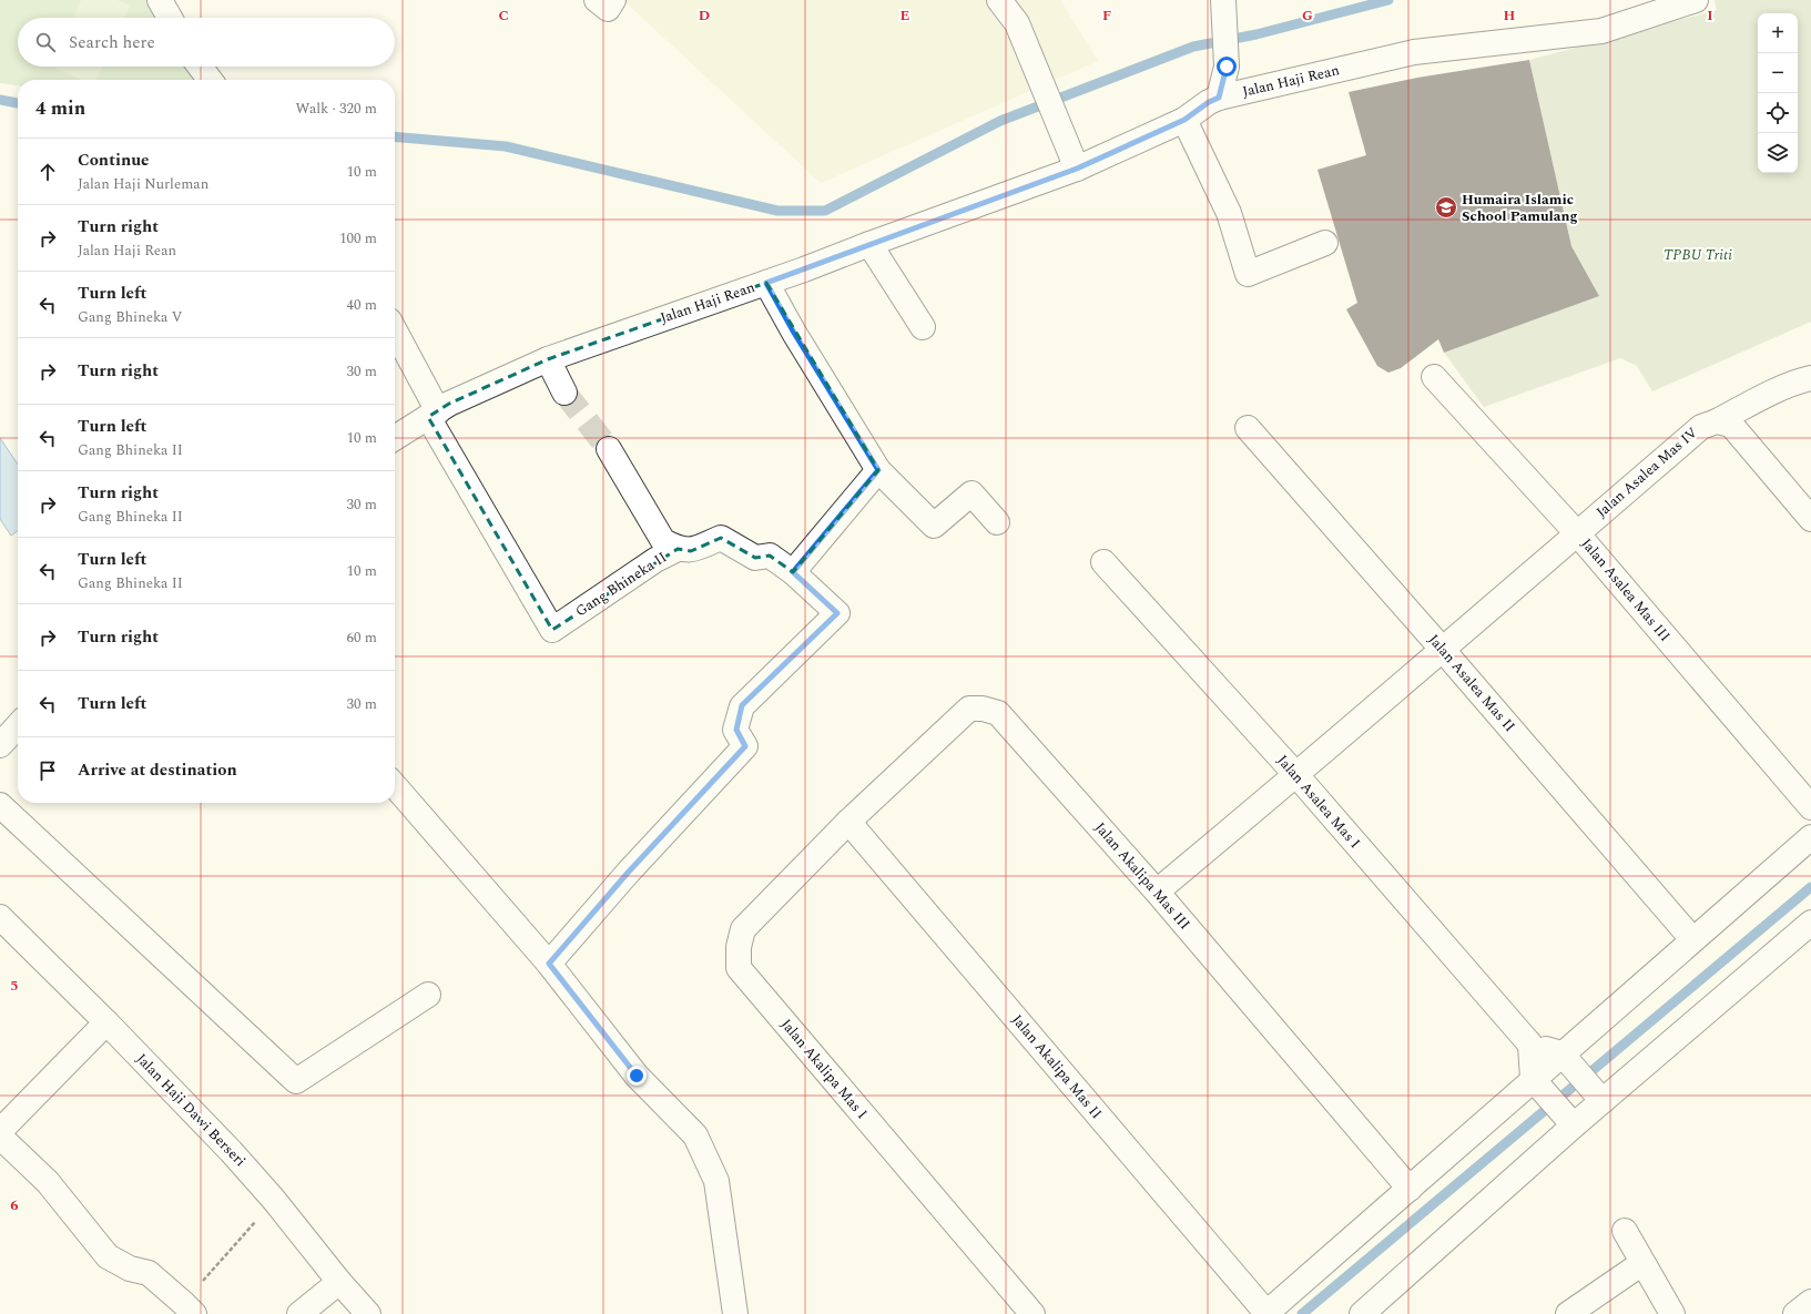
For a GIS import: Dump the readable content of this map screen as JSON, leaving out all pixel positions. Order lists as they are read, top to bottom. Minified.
{"streets":{"street":["Jalan Haji Rean","Jalan Asalea Mas IV","Gang Bhineka II","Jalan Asalea Mas III","Jalan Asalea Mas II","Jalan Asalea Mas I","Jalan Akalipa Mas III","Jalan Akalipa Mas II","Jalan Akalipa Mas I","Jalan Haji Dawi Berseri"]},"crossings":[["Jalan Haji Rean","Gang Bhineka II"],["Jalan Asalea Mas IV","Jalan Asalea Mas III"],["Jalan Asalea Mas IV","Jalan Asalea Mas II"],["Jalan Asalea Mas IV","Jalan Asalea Mas I"],["Jalan Asalea Mas IV","Jalan Akalipa Mas III"],["Jalan Akalipa Mas III","Jalan Akalipa Mas II"],["Jalan Akalipa Mas III","Jalan Akalipa Mas I"],["Jalan Akalipa Mas II","Jalan Akalipa Mas I"]],"parks":["TPBU Triti"],"places":{"school or university":["Humaira Islamic School Pamulang"]},"page":{"map_buttons":["+","−"],"search":"Search here","heading":["4 min","Walk · 320 m"],"list":[["Continue","Jalan Haji Nurleman","10 m"],["Turn right","Jalan Haji Rean","100 m"],["Turn left","Gang Bhineka V","40 m"],["Turn right","30 m"],["Turn left","Gang Bhineka II","10 m"],["Turn right","Gang Bhineka II","30 m"],["Turn left","Gang Bhineka II","10 m"],["Turn right","60 m"],["Turn left","30 m"],"Arrive at destination"]},"grid":{"columns":["C","D","E","F","G","H","I"],"rows":["5","6"]}}
